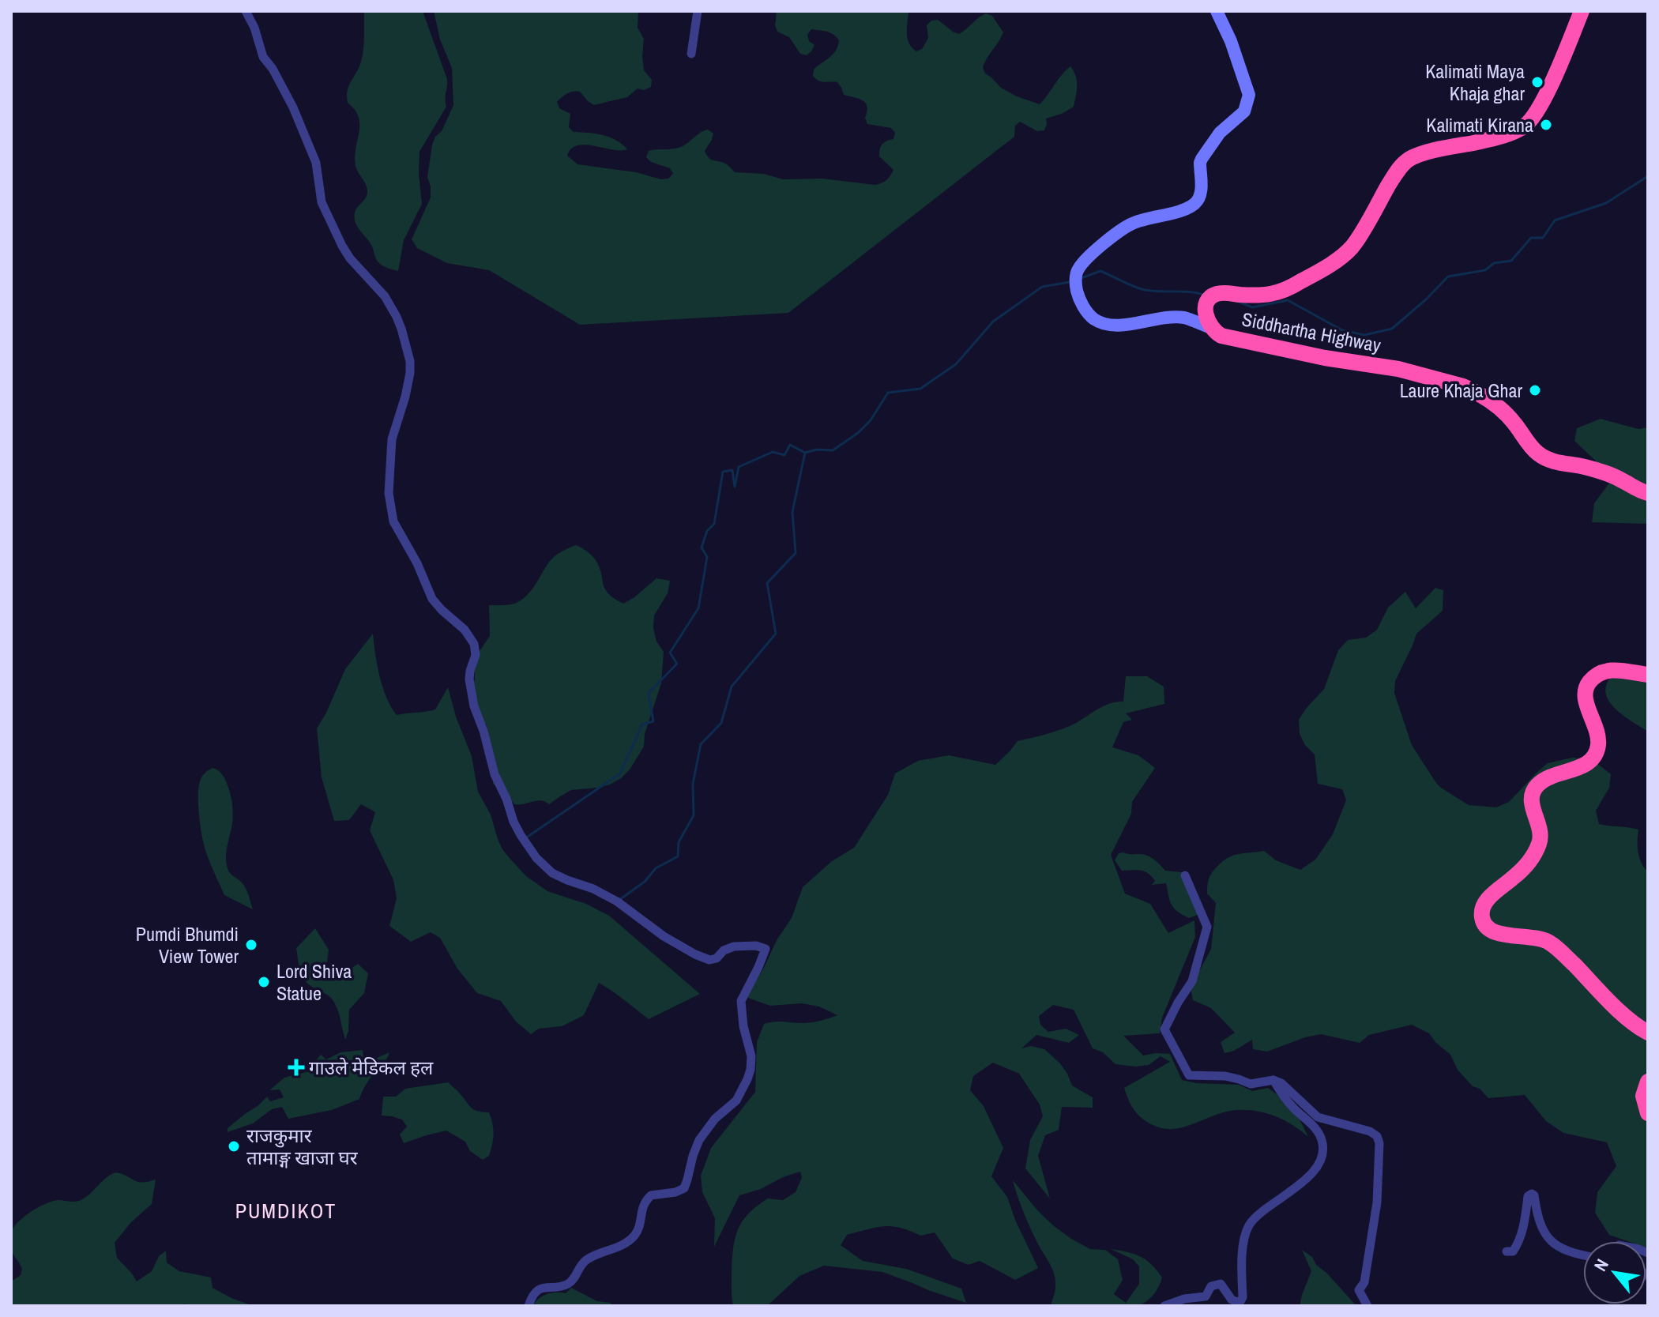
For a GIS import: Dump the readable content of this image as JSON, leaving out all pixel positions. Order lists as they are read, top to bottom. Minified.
{"streets":{"highway":["Siddhartha Highway"]},"districts":["PUMDIKOT"],"places":{"other":["Kalimati Maya Khaja ghar","Kalimati Kirana","Laure Khaja Ghar","Pumdi Bhumdi View Tower","Lord Shiva Statue","राजकुमार तामाङ्ग खाजा घर"],"health":["गाउले मेडिकल हल"]},"north":"top left"}
